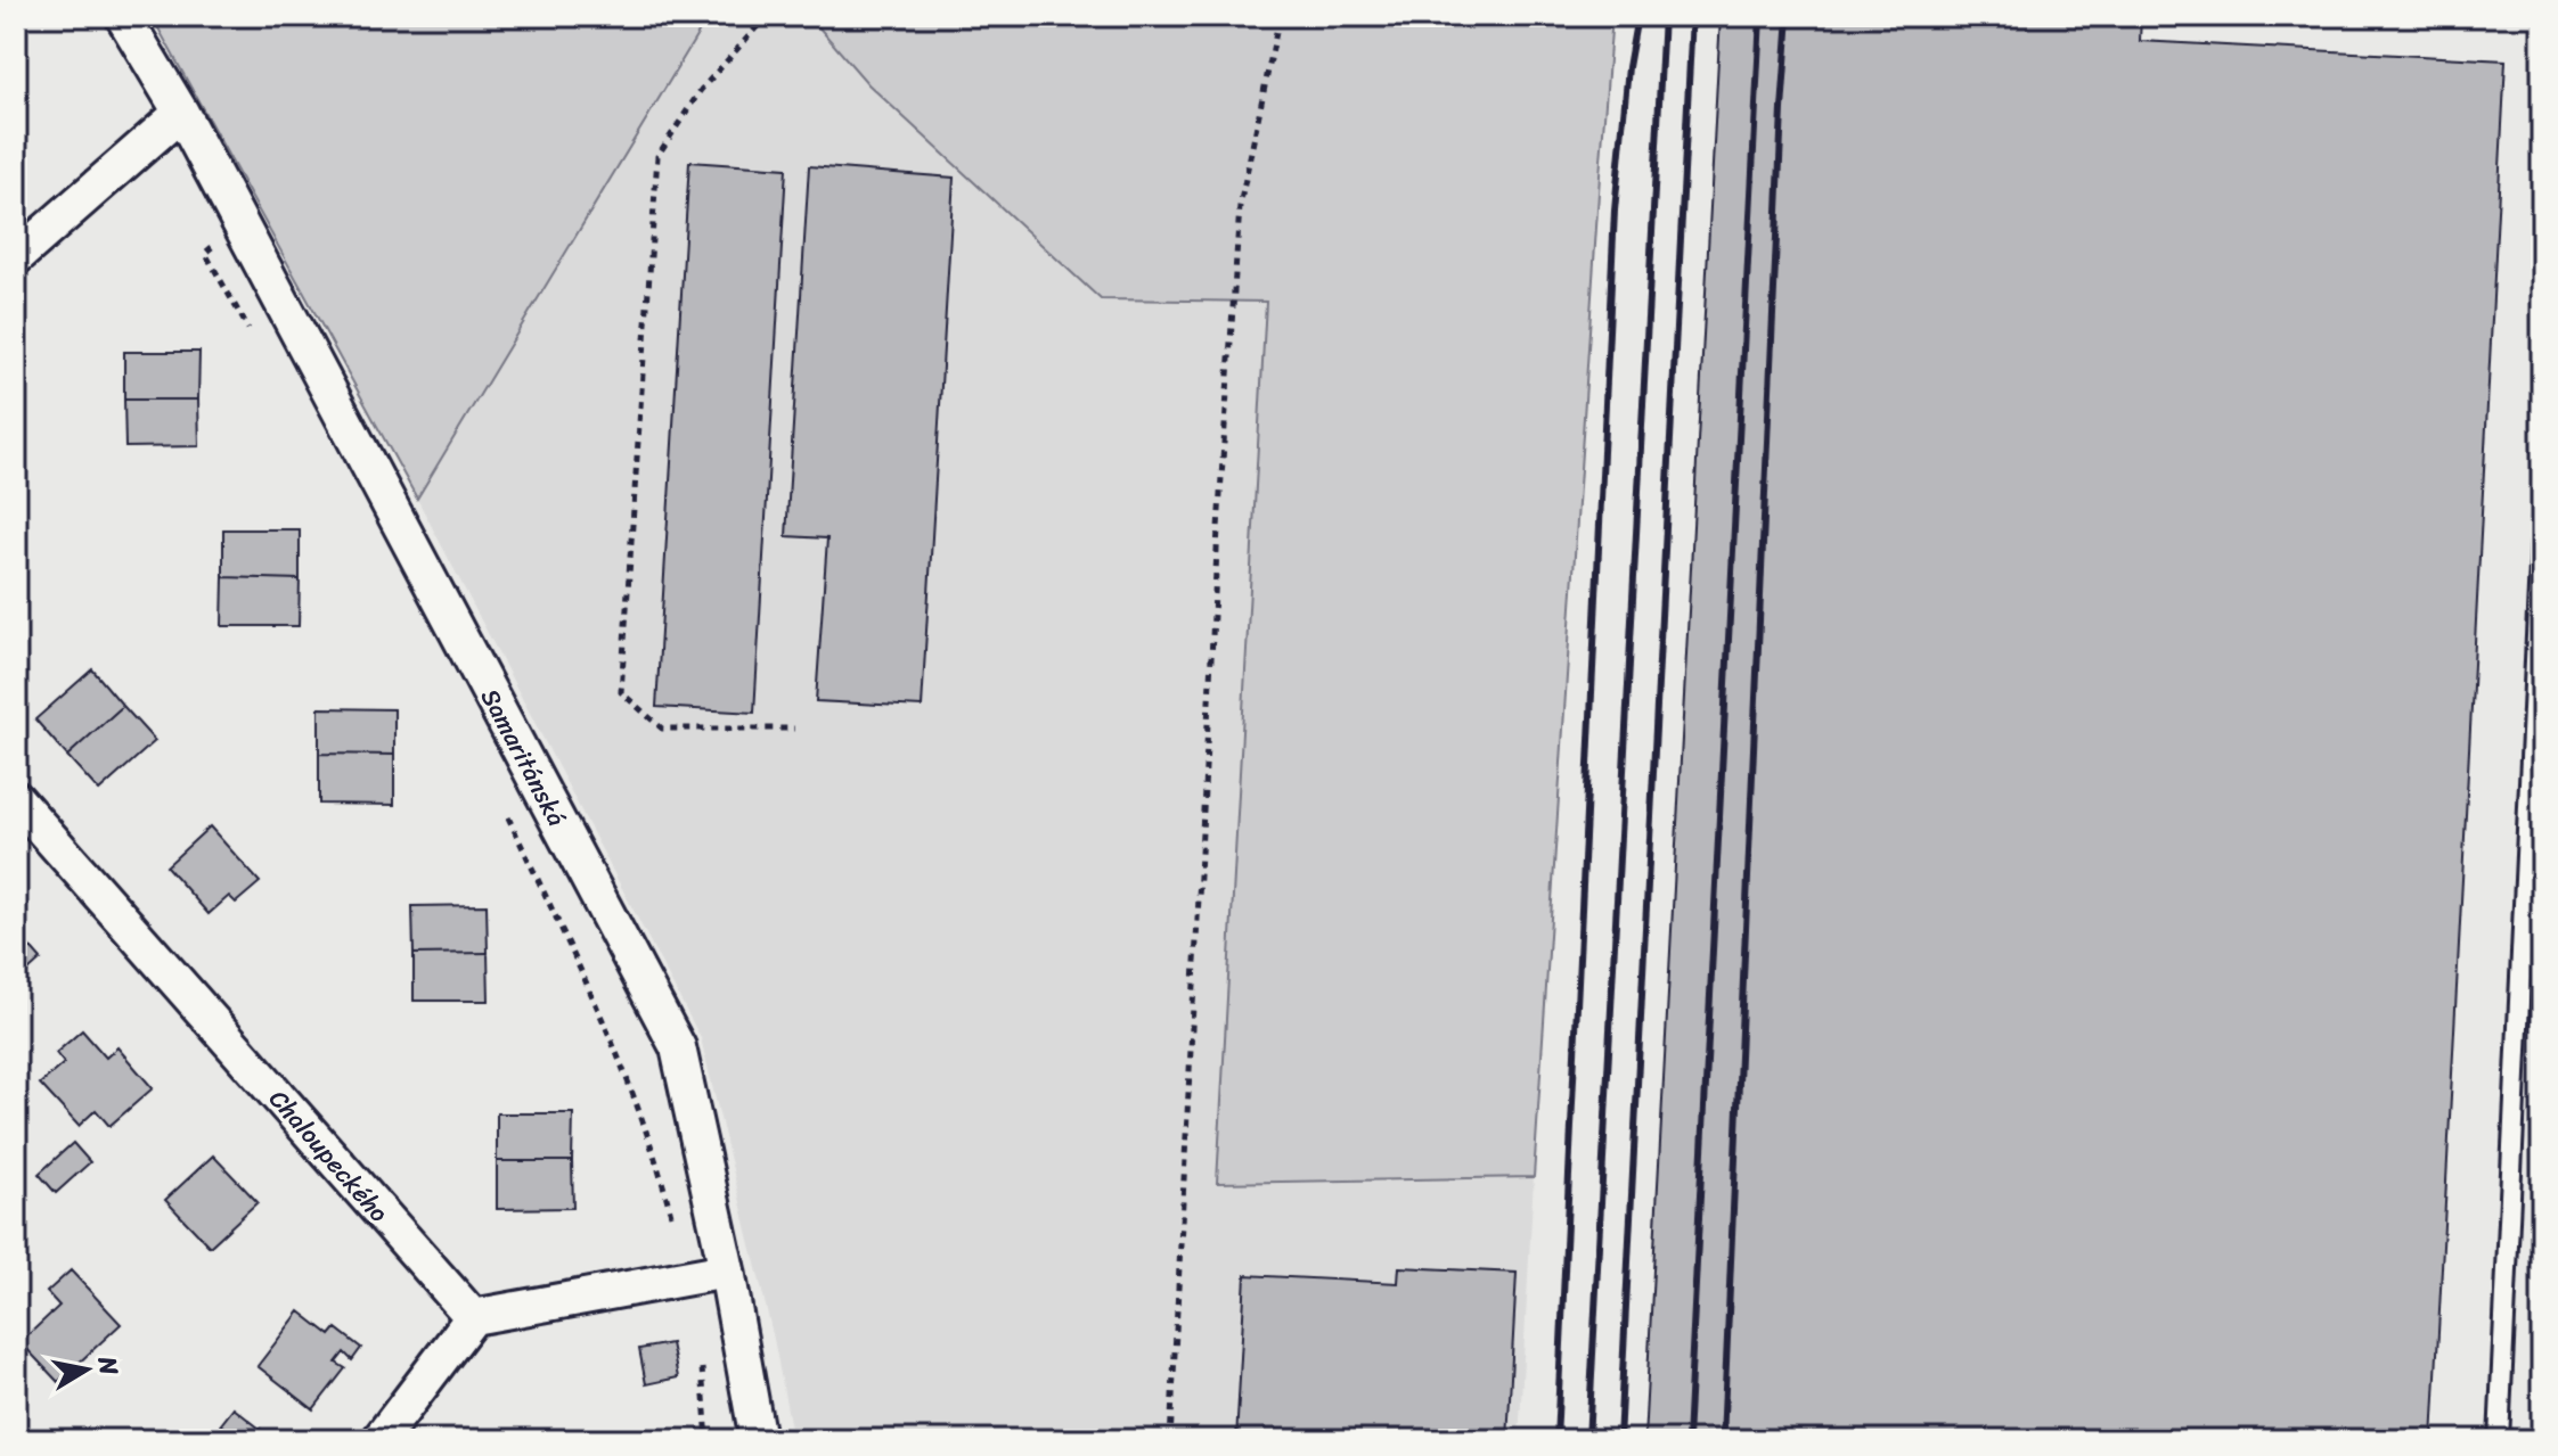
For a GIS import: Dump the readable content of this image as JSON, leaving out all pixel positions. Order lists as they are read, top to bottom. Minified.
{"streets":{"street":["Samaritánská","Chaloupeckého"]},"north":"right"}
